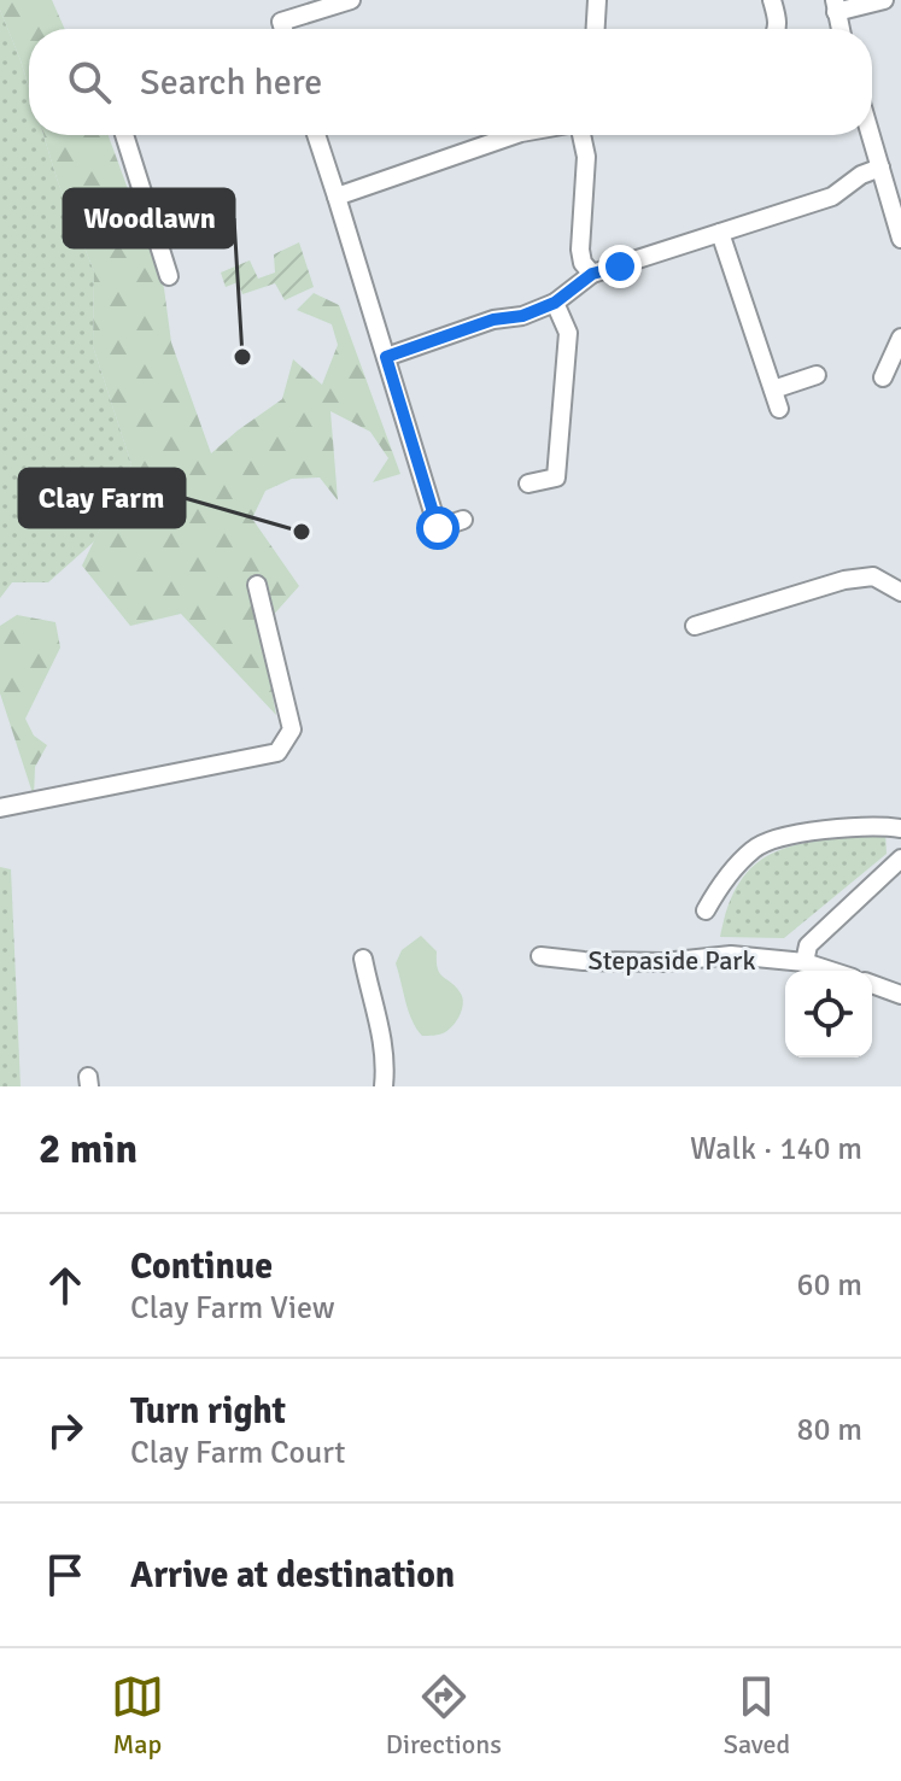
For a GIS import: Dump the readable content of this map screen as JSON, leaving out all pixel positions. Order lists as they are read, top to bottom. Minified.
{"streets":{"street":["Stepaside Park"]},"places":["Woodlawn","Clay Farm"],"page":{"search":"Search here","heading":["2 min","Walk · 140 m"],"list":[["Continue","Clay Farm View","60 m"],["Turn right","Clay Farm Court","80 m"],"Arrive at destination"],"nav":["Map","Directions","Saved"]}}
